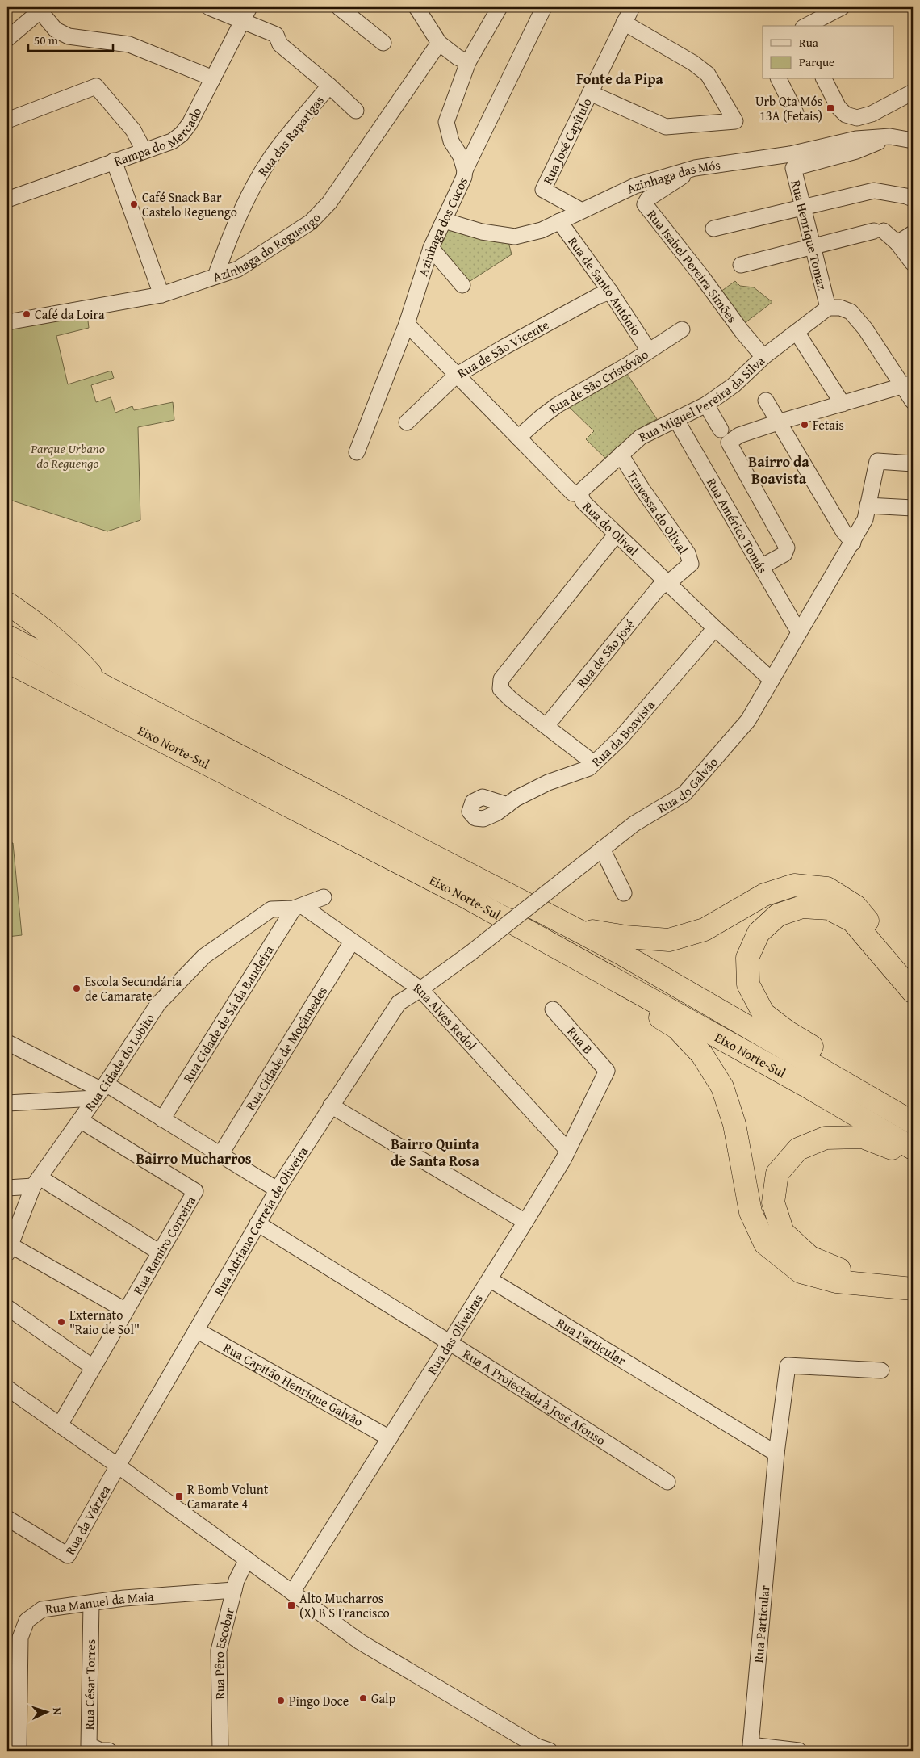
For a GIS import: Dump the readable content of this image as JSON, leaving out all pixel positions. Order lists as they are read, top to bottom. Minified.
{"streets":{"highway":["Eixo Norte-Sul"],"street":["Rampa do Mercado","Rua das Raparigas","Rua José Capítulo","Azinhaga das Mós","Azinhaga dos Cucos","Rua Henrique Tomaz","Azinhaga do Reguengo","Rua Isabel Pereira Simões","Rua de Santo António","Rua de São Vicente","Rua de São Cristóvão","Rua Miguel Pereira da Silva","Travessa do Olival","Rua Américo Tomás","Rua do Olival","Rua de São José","Rua da Boavista","Rua do Galvão","Rua Cidade de Sá da Bandeira","Rua Alves Redol","Rua B","Rua Cidade de Moçâmedes","Rua Cidade do Lobito","Rua Adriano Correia de Oliveira","Rua Ramiro Correira","Rua das Oliveiras","Rua Particular","Rua Capitão Henrique Galvão","Rua A Projectada à José Afonso","Rua da Várzea","Rua Manuel da Maia","Rua Pêro Escobar","Rua César Torres"]},"crossings":[["Rampa do Mercado","Rua das Raparigas"],["Rua das Raparigas","Azinhaga do Reguengo"],["Rua José Capítulo","Azinhaga das Mós"],["Azinhaga das Mós","Azinhaga dos Cucos"],["Azinhaga das Mós","Rua Henrique Tomaz"],["Azinhaga das Mós","Rua Isabel Pereira Simões"],["Azinhaga das Mós","Rua de Santo António"],["Azinhaga dos Cucos","Rua do Olival"],["Rua Henrique Tomaz","Rua Miguel Pereira da Silva"],["Rua Isabel Pereira Simões","Rua Miguel Pereira da Silva"],["Rua de Santo António","Rua de São Vicente"],["Rua de Santo António","Rua de São Cristóvão"],["Rua de São Vicente","Rua do Olival"],["Rua de São Cristóvão","Rua do Olival"],["Rua Miguel Pereira da Silva","Travessa do Olival"],["Rua Miguel Pereira da Silva","Rua Américo Tomás"],["Rua Miguel Pereira da Silva","Rua do Olival"],["Travessa do Olival","Rua do Olival"],["Travessa do Olival","Rua de São José"],["Rua Américo Tomás","Rua do Galvão"],["Rua do Olival","Rua de São José"],["Rua do Olival","Rua da Boavista"],["Rua do Olival","Rua do Galvão"],["Rua do Galvão","Rua Alves Redol"],["Rua do Galvão","Rua Adriano Correia de Oliveira"],["Rua Cidade de Sá da Bandeira","Rua Alves Redol"],["Rua Cidade de Sá da Bandeira","Rua Cidade do Lobito"],["Rua Alves Redol","Rua Cidade de Moçâmedes"],["Rua Alves Redol","Rua Cidade do Lobito"],["Rua Alves Redol","Rua Adriano Correia de Oliveira"],["Rua Alves Redol","Rua das Oliveiras"],["Rua B","Rua das Oliveiras"],["Rua Cidade do Lobito","Rua Ramiro Correira"],["Rua Adriano Correia de Oliveira","Rua Capitão Henrique Galvão"],["Rua Adriano Correia de Oliveira","Rua A Projectada à José Afonso"],["Rua Adriano Correia de Oliveira","Rua da Várzea"],["Rua das Oliveiras","Rua Particular"],["Rua das Oliveiras","Rua Capitão Henrique Galvão"],["Rua das Oliveiras","Rua A Projectada à José Afonso"],["Rua Manuel da Maia","Rua Pêro Escobar"],["Rua Manuel da Maia","Rua César Torres"]],"districts":["Fonte da Pipa","Bairro da Boavista","Bairro Quinta de Santa Rosa","Bairro Mucharros"],"parks":["Parque Urbano do Reguengo"],"places":{"transit":["Urb Qta Mós 13A (Fetais)","R Bomb Volunt Camarate 4","Alto Mucharros (X) B S Francisco"],"other":["Café Snack Bar Castelo Reguengo","Café da Loira","Fetais","Escola Secundária de Camarate","Externato \"Raio de Sol\"","Galp","Pingo Doce"]},"legend":["Rua","Parque"],"scale_bar":"50 m","north":"right"}
